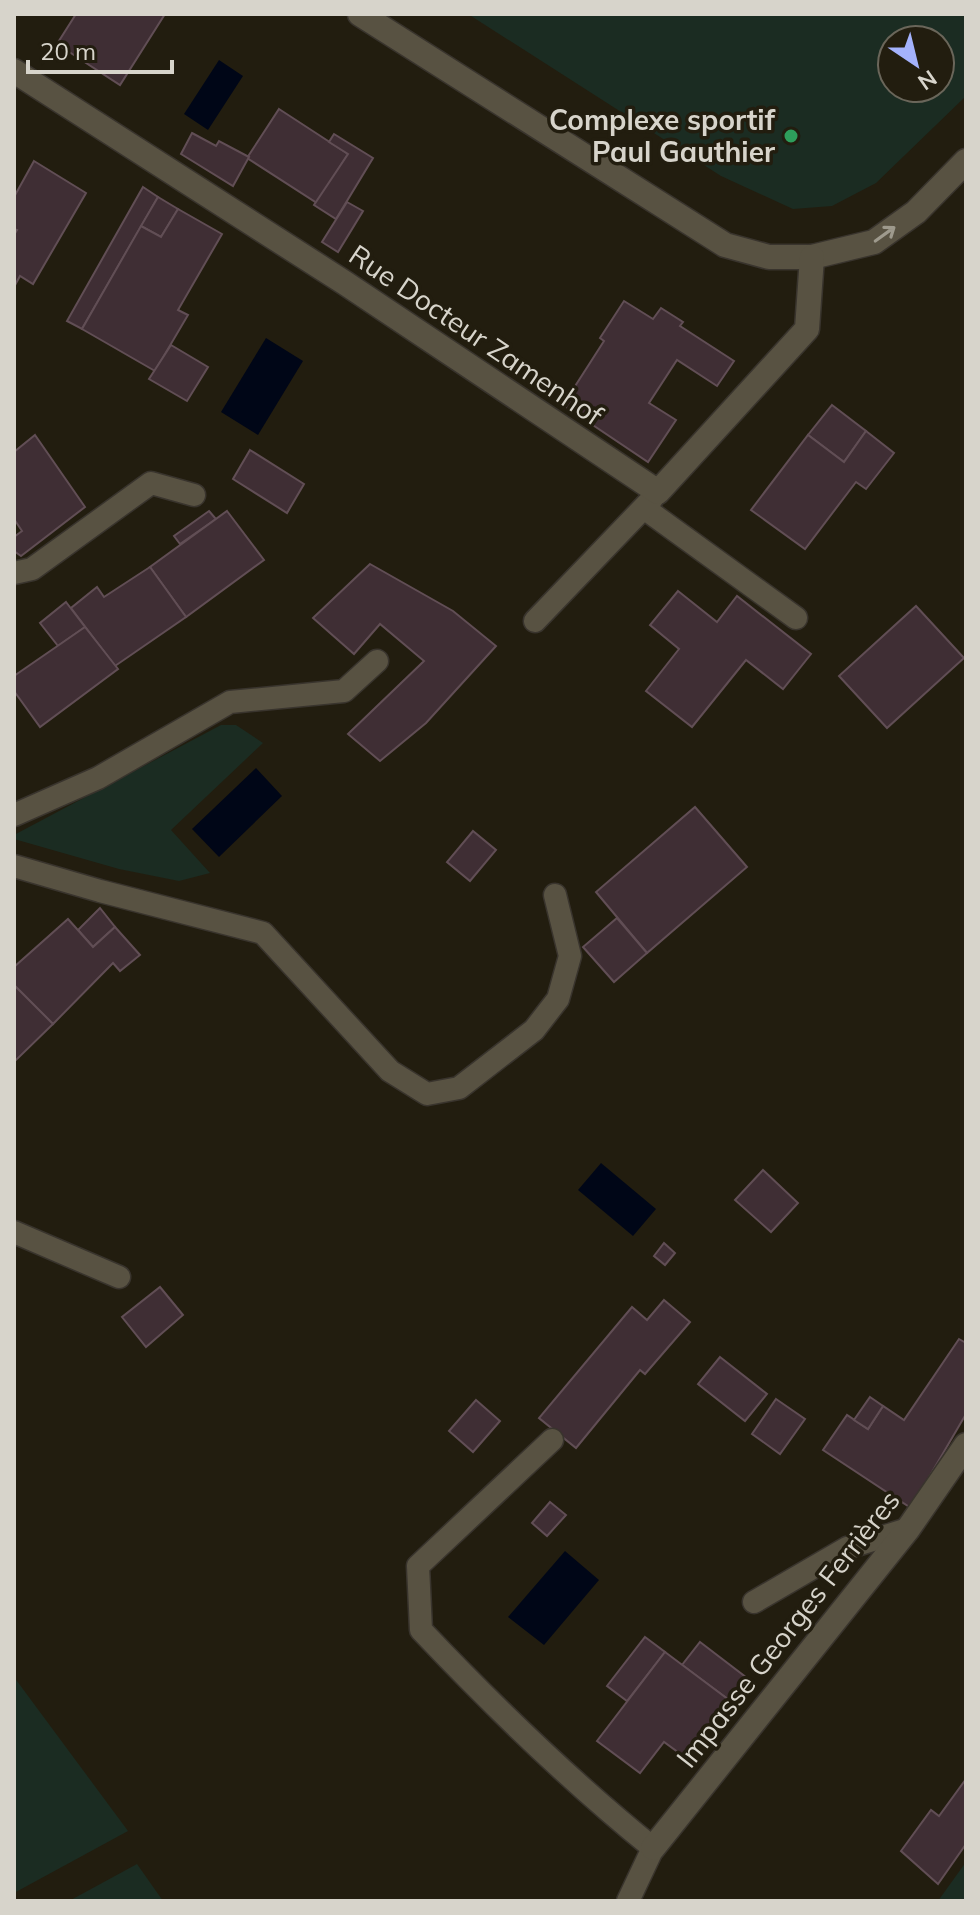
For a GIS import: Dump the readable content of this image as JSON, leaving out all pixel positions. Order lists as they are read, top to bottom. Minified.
{"streets":{"street":["Rue Docteur Zamenhof","Impasse Georges Ferrières"]},"places":["Complexe sportif Paul Gauthier"],"scale_bar":"20 m","north":"bottom right"}
